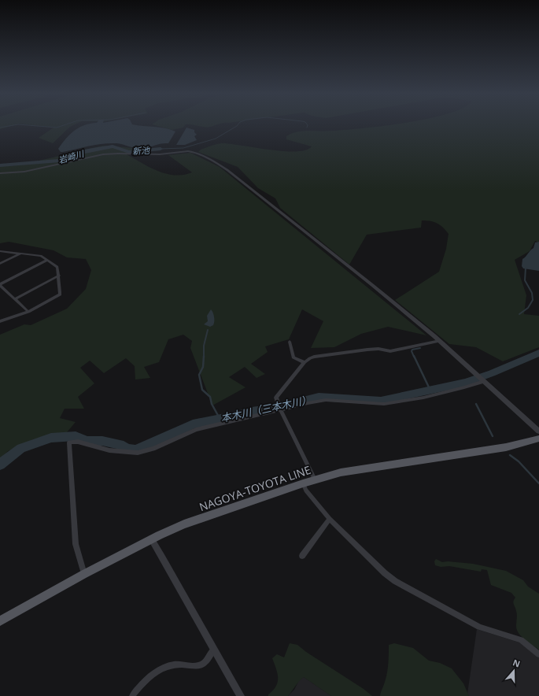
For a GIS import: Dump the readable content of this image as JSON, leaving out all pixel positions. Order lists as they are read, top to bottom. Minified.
{"streets":{"main road":["NAGOYA-TOYOTA LINE"]},"water":["新池","岩崎川","本木川（三本木川）"],"north":"top"}
